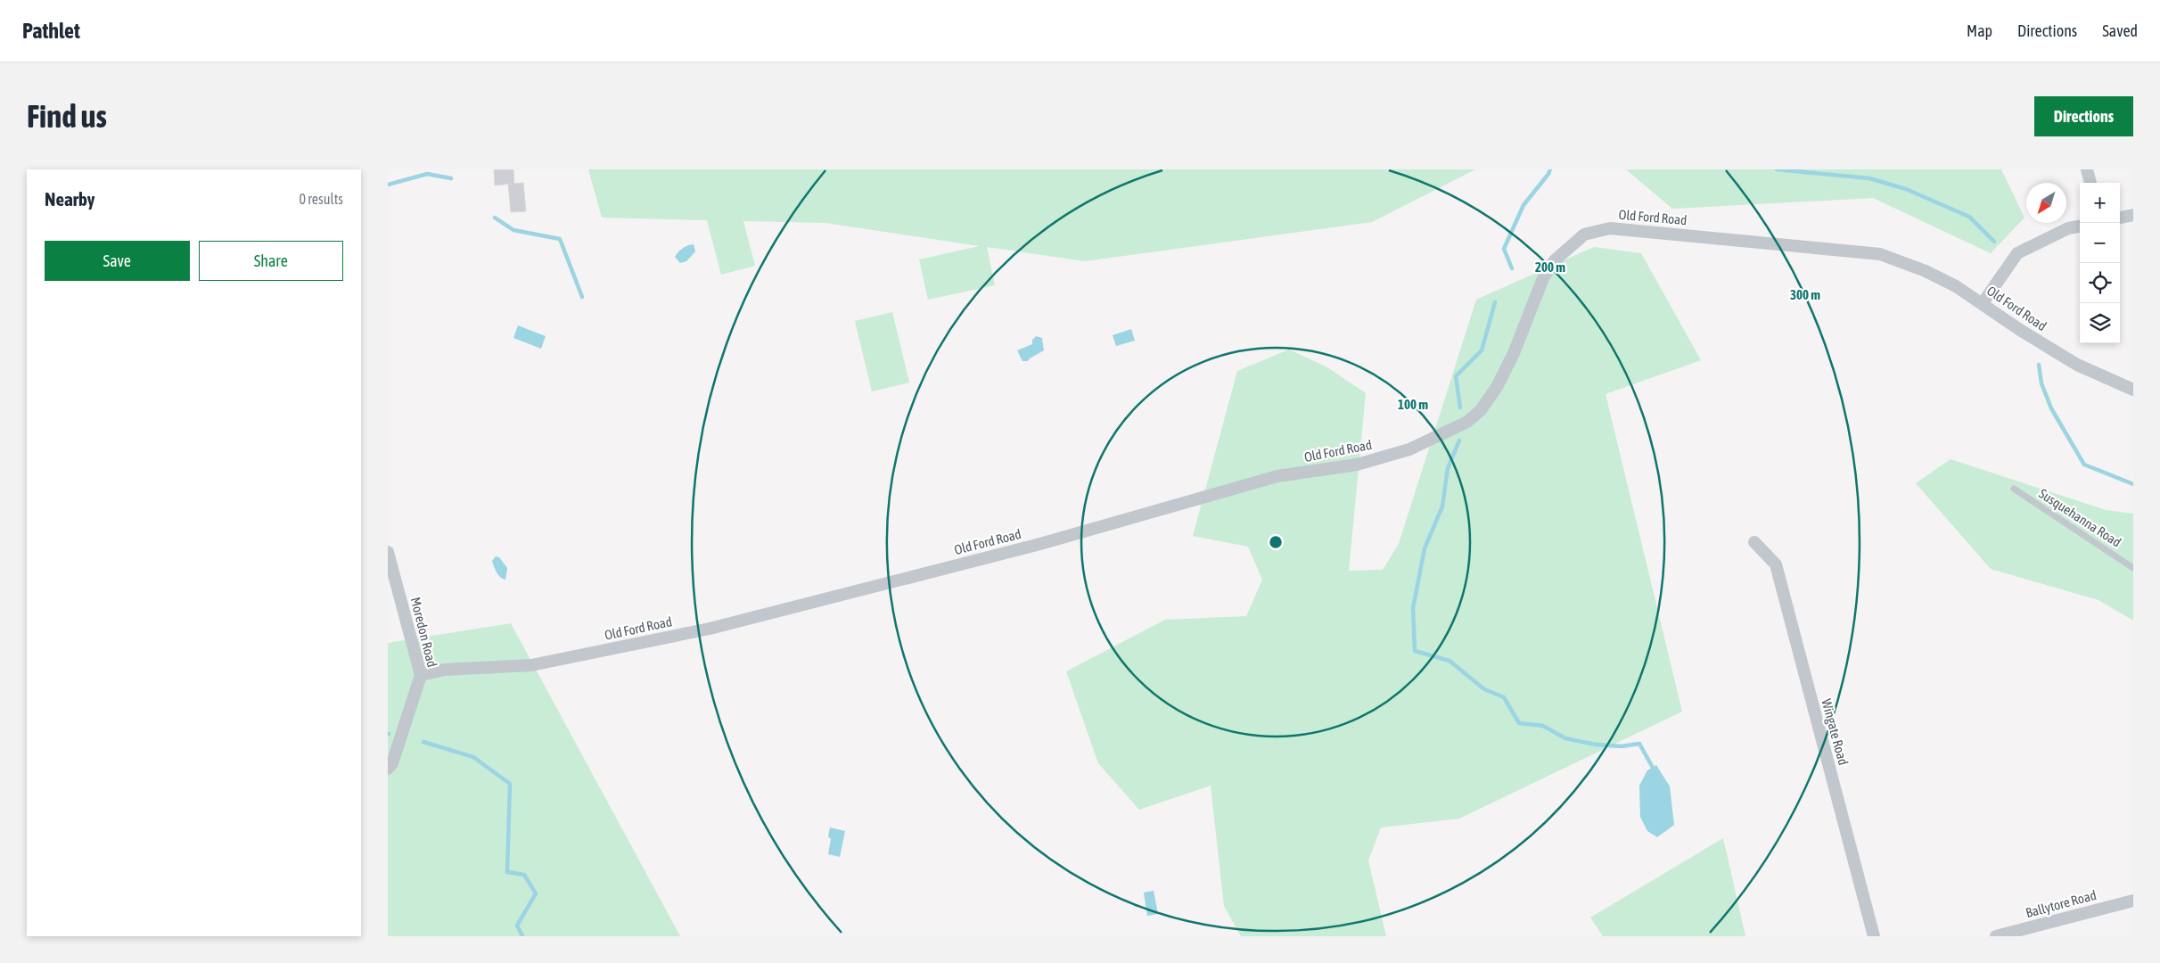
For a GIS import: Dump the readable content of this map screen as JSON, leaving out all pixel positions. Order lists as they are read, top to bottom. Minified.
{"streets":{"street":["Old Ford Road","Moredon Road","Wingate Road","Ballytore Road"],"lane":["Susquehanna Road"]},"crossings":[["Old Ford Road","Moredon Road"]],"north":"bottom left","page":{"header":"Pathlet","nav":["Map","Directions","Saved"],"buttons":["Directions",["Save","Share"]],"title":"Find us","heading":["Nearby","0 results"],"map_buttons":["+","−"]},"rings":["200 m","300 m","100 m"]}
